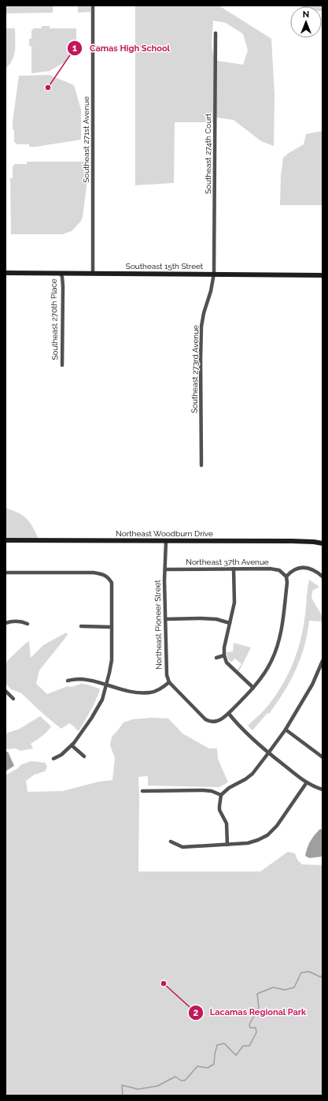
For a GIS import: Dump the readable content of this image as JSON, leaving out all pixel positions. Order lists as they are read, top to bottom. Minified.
{"streets":{"street":["Southeast 271st Avenue","Southeast 274th Court","Southeast 15th Street","Southeast 270th Place","Southeast 273rd Avenue","Northeast Woodburn Drive","Northeast 37th Avenue","Northeast Pioneer Street"]},"crossings":[["Southeast 271st Avenue","Southeast 15th Street"],["Southeast 274th Court","Southeast 15th Street"],["Southeast 274th Court","Southeast 273rd Avenue"],["Southeast 15th Street","Southeast 270th Place"],["Southeast 15th Street","Southeast 273rd Avenue"],["Northeast Woodburn Drive","Northeast Pioneer Street"],["Northeast 37th Avenue","Northeast Pioneer Street"]],"places":["Camas High School","Lacamas Regional Park"],"north":"top"}
